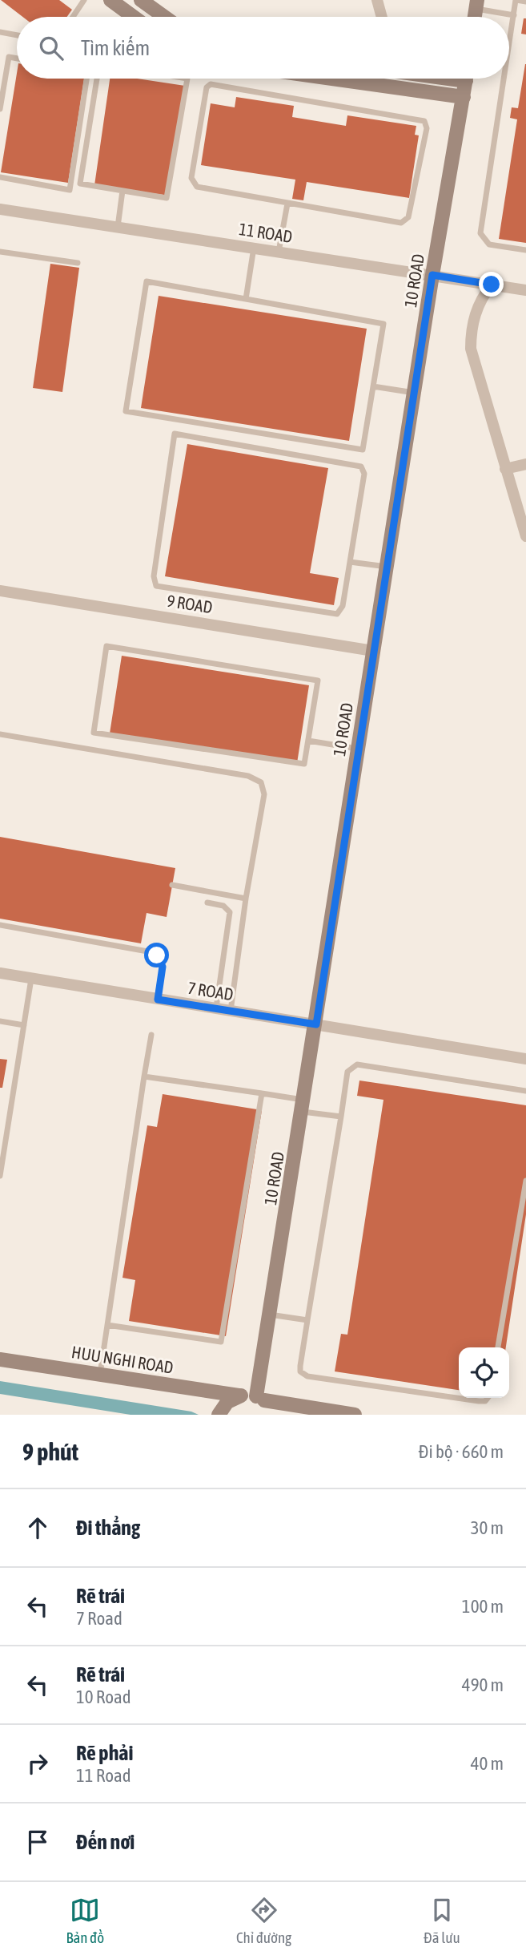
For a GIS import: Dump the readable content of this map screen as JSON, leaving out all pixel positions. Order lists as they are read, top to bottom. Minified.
{"streets":{"street":["11 ROAD","10 ROAD","9 ROAD","7 ROAD","HUU NGHI ROAD"]},"crossings":[["11 ROAD","10 ROAD"],["10 ROAD","9 ROAD"],["10 ROAD","7 ROAD"],["10 ROAD","HUU NGHI ROAD"]],"page":{"search":"Tìm kiếm","heading":["9 phút","Đi bộ · 660 m"],"list":[["Đi thẳng","30 m"],["Rẽ trái","7 Road","100 m"],["Rẽ trái","10 Road","490 m"],["Rẽ phải","11 Road","40 m"],"Đến nơi"],"nav":["Bản đồ","Chỉ đường","Đã lưu"]}}
